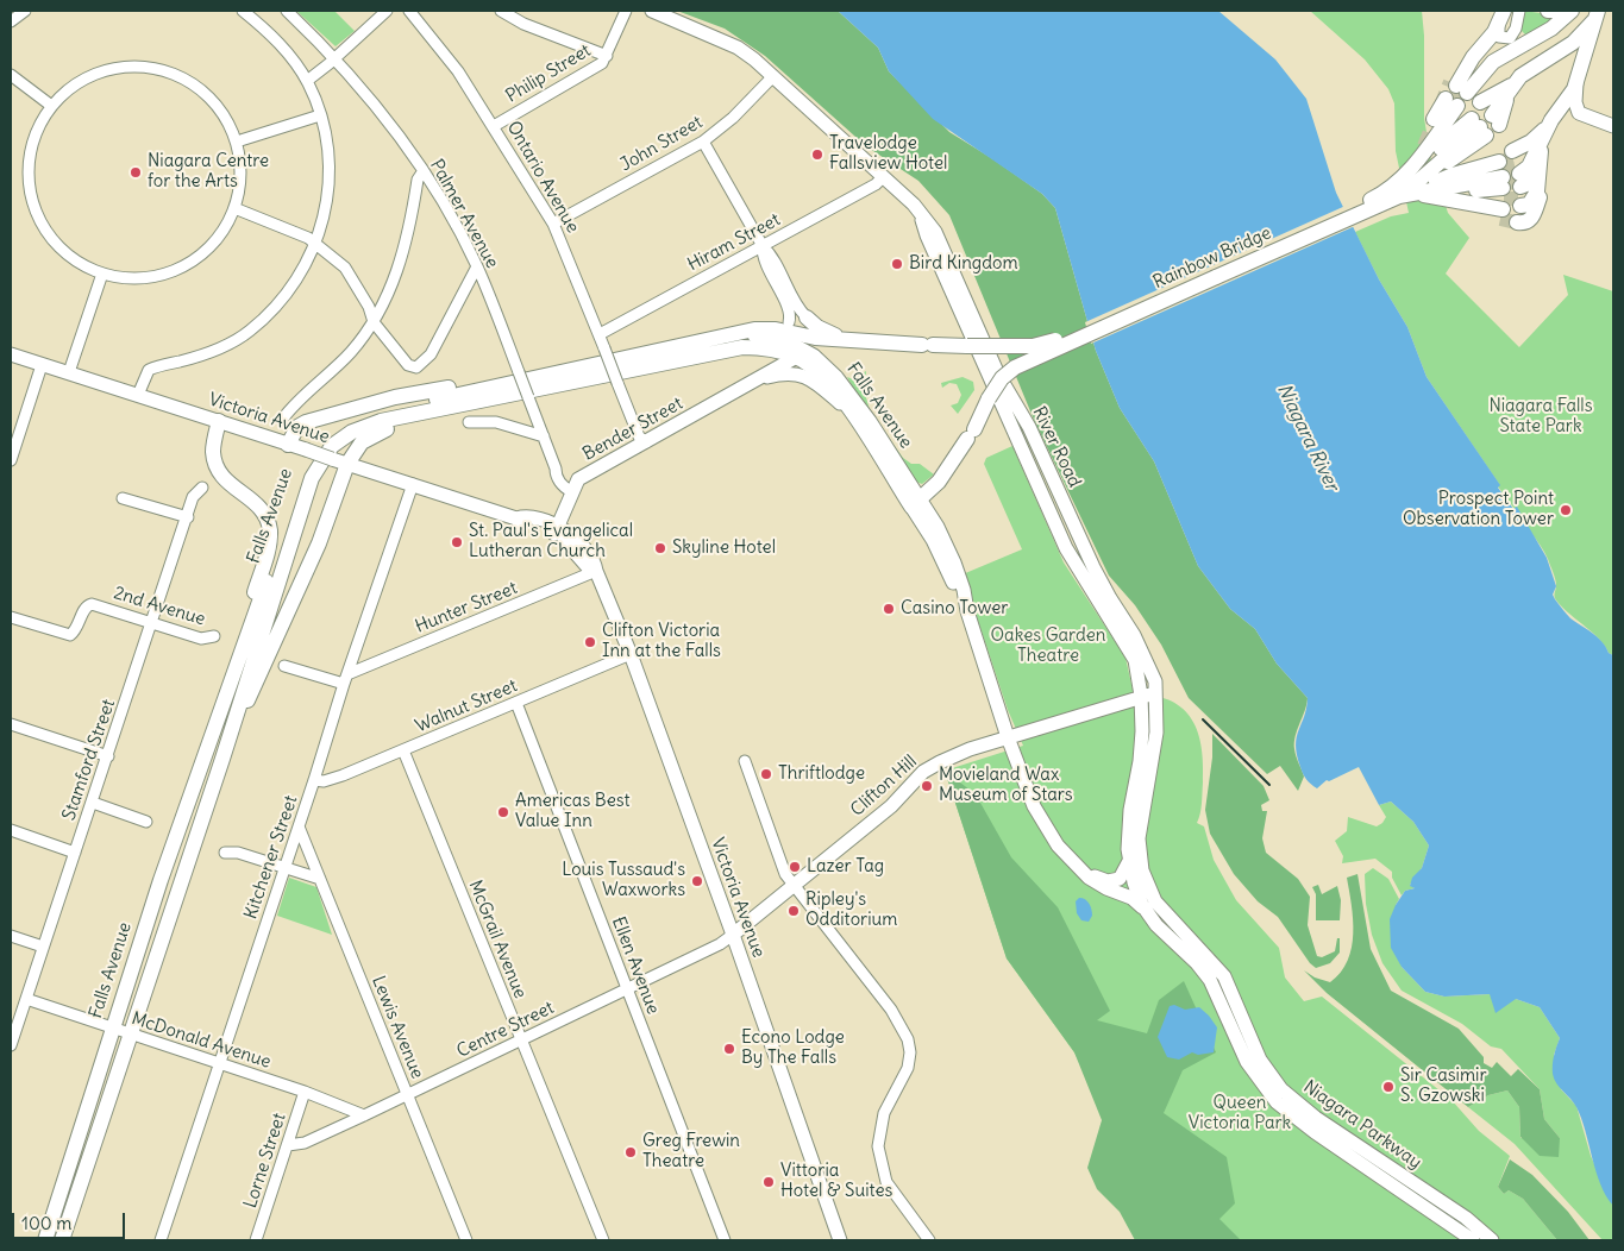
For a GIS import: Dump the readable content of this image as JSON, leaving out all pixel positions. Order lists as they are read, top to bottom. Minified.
{"streets":{"highway":["Rainbow Bridge","Falls Avenue"],"main road":["Victoria Avenue","Bender Street","River Road","Clifton Hill","Niagara Parkway"],"street":["Philip Street","John Street","Ontario Avenue","Palmer Avenue","Hiram Street","2nd Avenue","Hunter Street","Walnut Street","Stamford Street","Kitchener Street","McGrail Avenue","Ellen Avenue","Lewis Avenue","Centre Street","McDonald Avenue","Lorne Street"]},"crossings":[["Philip Street","Ontario Avenue"],["John Street","Ontario Avenue"],["John Street","River Road"],["Ontario Avenue","Hiram Street"],["Ontario Avenue","Bender Street"],["Palmer Avenue","Falls Avenue"],["Palmer Avenue","Bender Street"],["Hiram Street","River Road"],["Rainbow Bridge","Falls Avenue"],["Falls Avenue","Bender Street"],["Falls Avenue","Clifton Hill"],["Falls Avenue","McDonald Avenue"],["Falls Avenue","Niagara Parkway"],["Victoria Avenue","Bender Street"],["Victoria Avenue","Hunter Street"],["Victoria Avenue","Walnut Street"],["Victoria Avenue","Clifton Hill"],["Victoria Avenue","Kitchener Street"],["Victoria Avenue","Centre Street"],["River Road","Clifton Hill"],["River Road","Niagara Parkway"],["2nd Avenue","Stamford Street"],["Hunter Street","Kitchener Street"],["Walnut Street","Kitchener Street"],["Walnut Street","McGrail Avenue"],["Walnut Street","Ellen Avenue"],["Stamford Street","McDonald Avenue"],["Clifton Hill","Centre Street"],["Clifton Hill","Niagara Parkway"],["Kitchener Street","Lewis Avenue"],["Kitchener Street","McDonald Avenue"],["McGrail Avenue","Centre Street"],["Ellen Avenue","Centre Street"],["Lewis Avenue","Centre Street"],["Centre Street","McDonald Avenue"],["Centre Street","Lorne Street"],["McDonald Avenue","Lorne Street"]],"water":["Niagara River"],"parks":["Niagara Falls State Park","Oakes Garden Theatre","Queen Victoria Park"],"places":["Travelodge Fallsview Hotel","Niagara Centre for the Arts","Bird Kingdom","Prospect Point Observation Tower","St. Paul's Evangelical Lutheran Church","Skyline Hotel","Casino Tower","Clifton Victoria Inn at the Falls","Thriftlodge","Movieland Wax Museum of Stars","Americas Best Value Inn","Lazer Tag","Louis Tussaud's Waxworks","Ripley's Odditorium","Econo Lodge By The Falls","Sir Casimir S. Gzowski","Greg Frewin Theatre","Vittoria Hotel & Suites"],"scale_bar":"100 m"}
